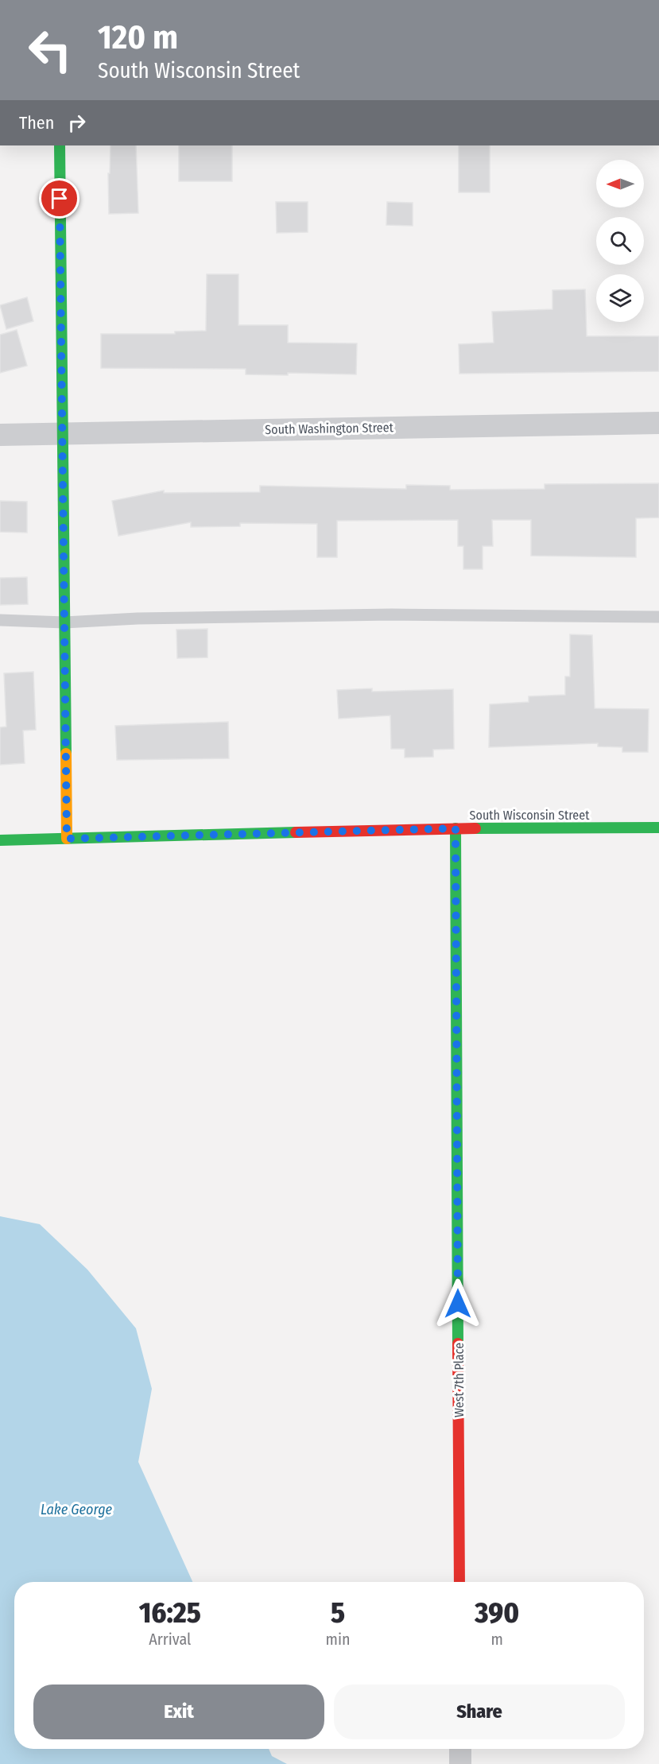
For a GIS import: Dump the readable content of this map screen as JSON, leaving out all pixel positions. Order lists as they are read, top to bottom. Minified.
{"streets":{"street":["South Washington Street","South Wisconsin Street","West 7th Place"]},"crossings":[["South Wisconsin Street","West 7th Place"]],"water":["Lake George"],"north":"left","page":{"turn":["120 m","South Wisconsin Street"],"then":"Then","eta":["16:25","Arrival","5","min","390","m"],"buttons":["Exit","Share"]}}
